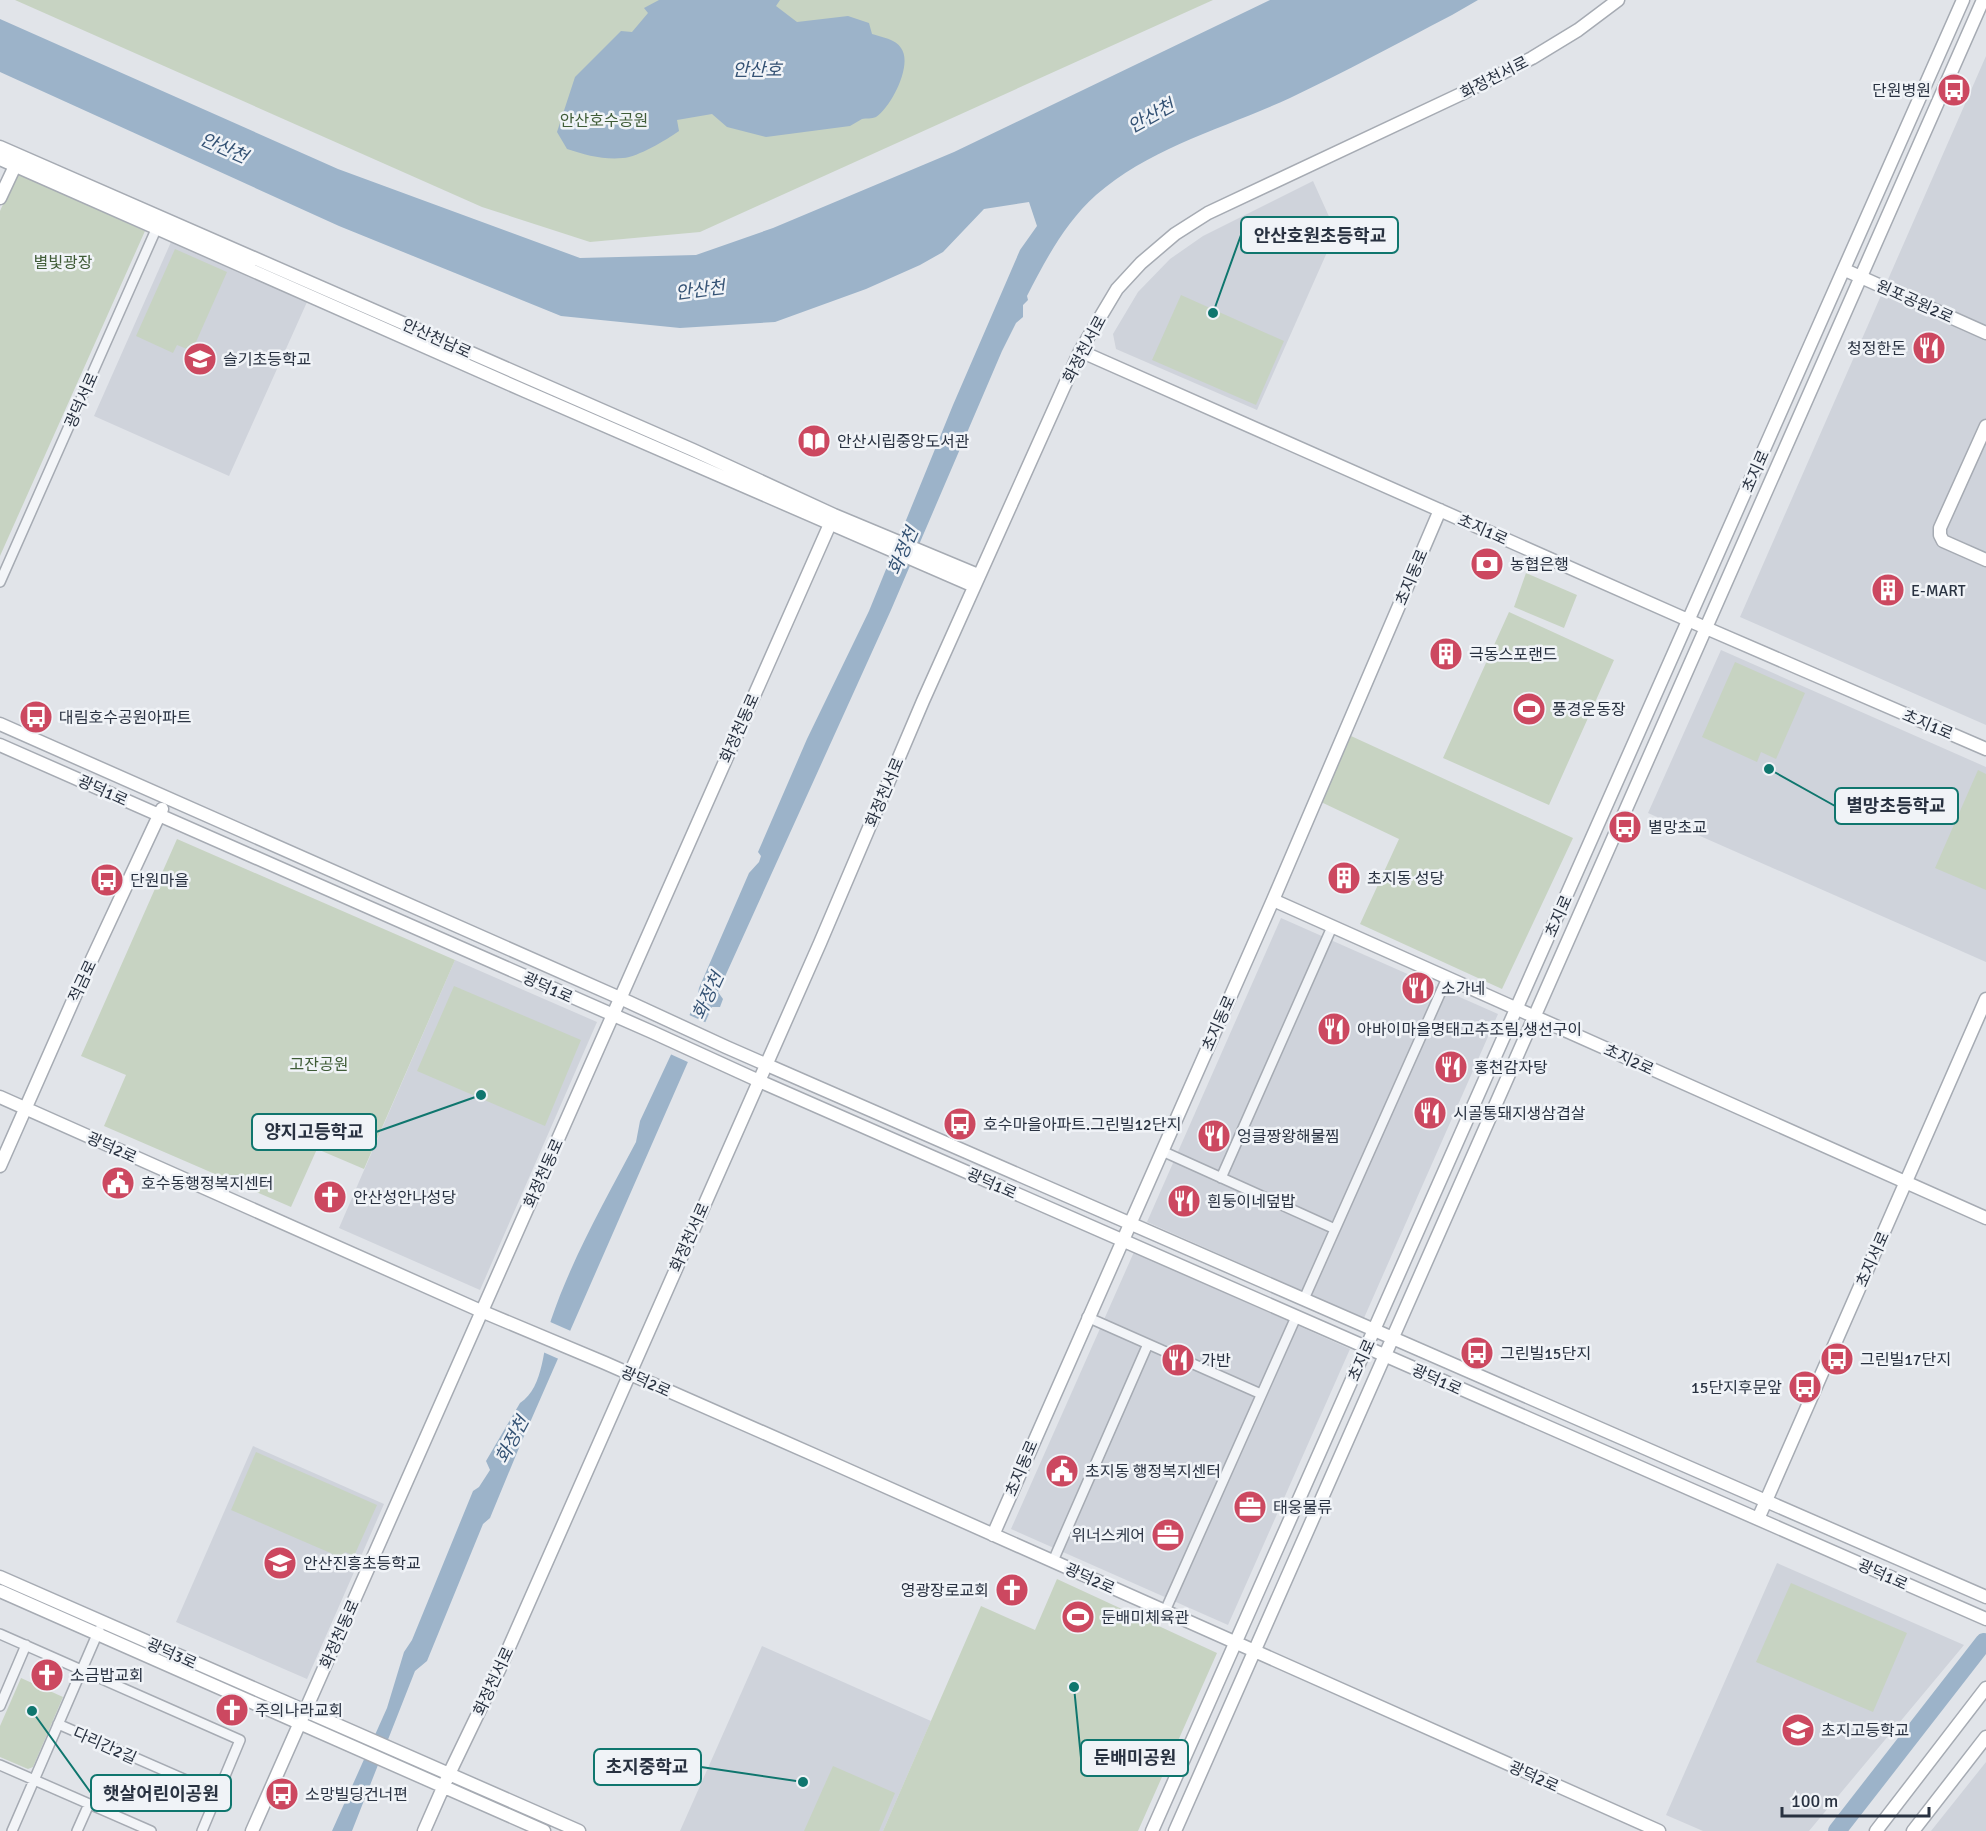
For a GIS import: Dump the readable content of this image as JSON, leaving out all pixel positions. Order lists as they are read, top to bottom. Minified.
{"streets":{"street":["화정천서로","원포공원2로","안산천남로","광덕서로","초지로","초지1로","초지동로","화정천동로","광덕1로","적금로","초지2로","광덕2로","초지서로","광덕3로","다리간2길"]},"crossings":[["화정천서로","안산천남로"],["화정천서로","초지1로"],["화정천서로","광덕1로"],["화정천서로","광덕2로"],["원포공원2로","초지로"],["안산천남로","광덕서로"],["안산천남로","화정천동로"],["초지로","초지1로"],["초지로","광덕1로"],["초지로","초지2로"],["초지로","광덕2로"],["초지1로","초지동로"],["초지동로","광덕1로"],["초지동로","초지2로"],["초지동로","광덕2로"],["화정천동로","광덕1로"],["화정천동로","광덕2로"],["화정천동로","광덕3로"],["광덕1로","적금로"],["광덕1로","초지서로"],["적금로","광덕2로"],["초지2로","초지서로"]],"water":["안산호","안산천","화정천"],"parks":["안산호수공원","별빛광장","고잔공원"],"places":{"bus stop":["단원병원","대림호수공원아파트","별망초교","단원마을","호수마을아파트.그린빌12단지","그린빌15단지","그린빌17단지","15단지후문앞","소망빌딩건너편"],"other":["안산호원초등학교","별망초등학교","양지고등학교","둔배미공원","햇살어린이공원","초지중학교"],"restaurant":["청정한돈","소가네","아바이마을명태고추조림,생선구이","홍천감자탕","시골통돼지생삼겹살","엉클짱왕해물찜","흰둥이네덮밥","가반"],"school or university":["슬기초등학교","안산진흥초등학교","초지고등학교"],"library":["안산시립중앙도서관"],"bank":["농협은행"],"building":["E-MART","극동스포랜드","초지동 성당"],"sports":["풍경운동장","둔배미체육관"],"public building":["호수동행정복지센터","초지동 행정복지센터"],"church":["안산성안나성당","영광장로교회","소금밥교회","주의나라교회"],"office":["태웅물류","위너스케어"]},"scale_bar":"100 m"}
